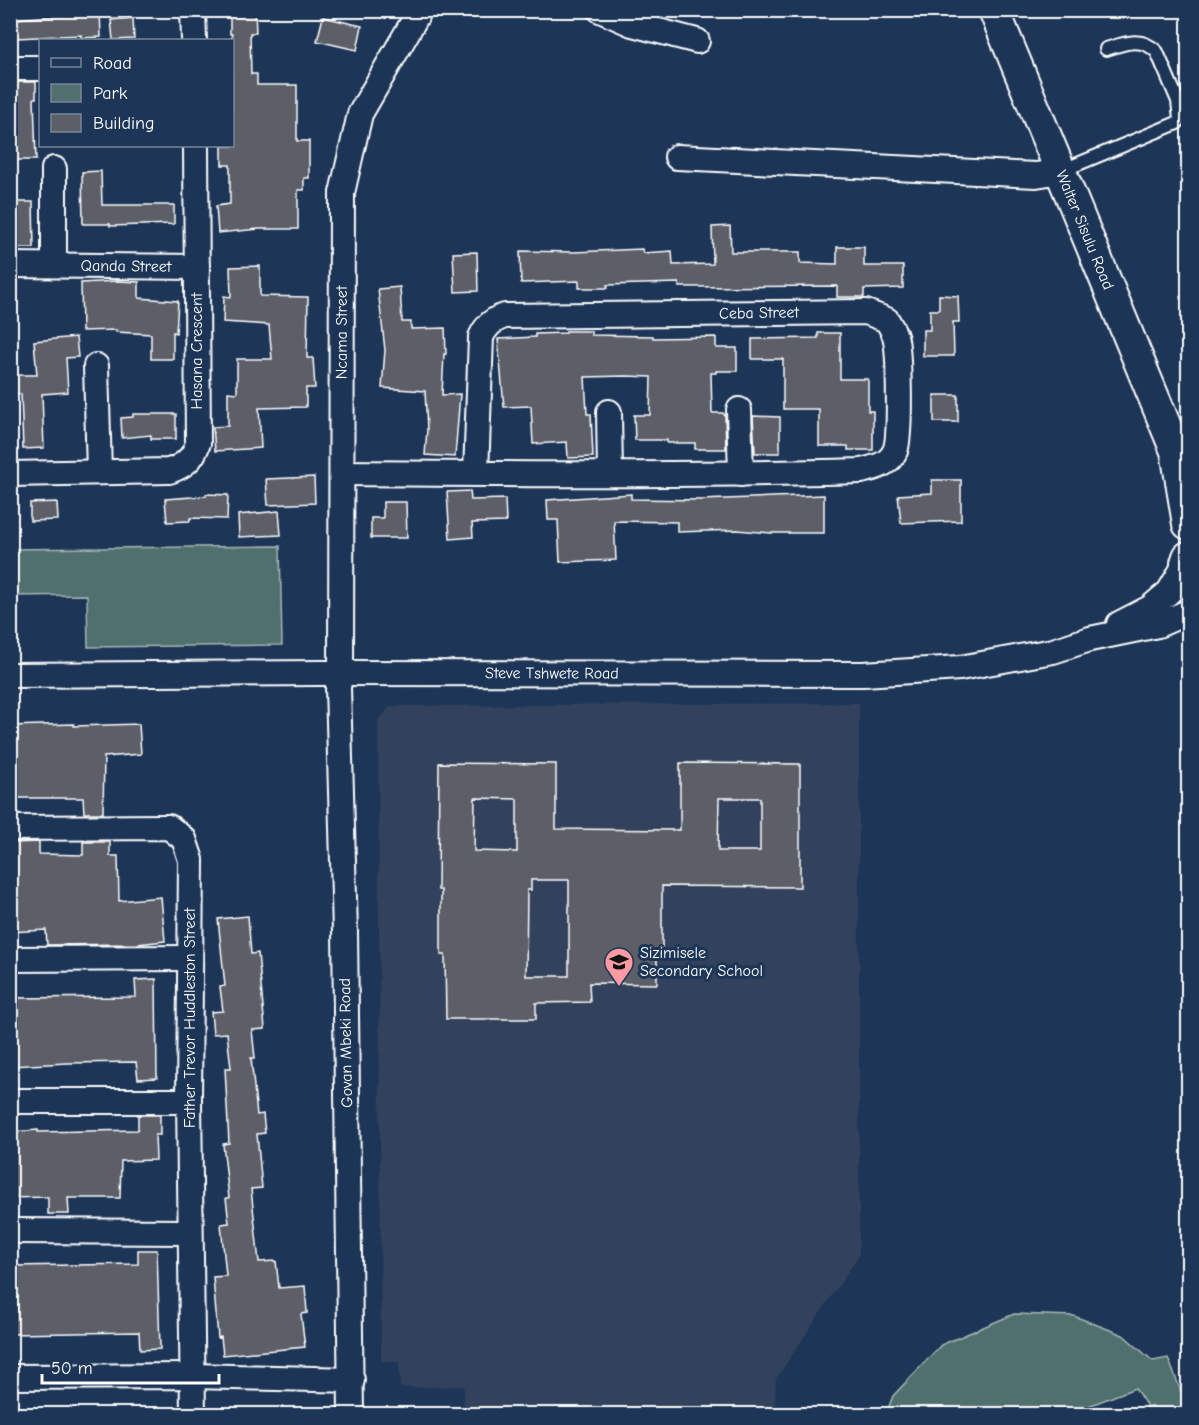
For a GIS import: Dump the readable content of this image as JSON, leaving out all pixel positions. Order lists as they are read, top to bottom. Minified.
{"streets":{"street":["Walter Sisulu Road","Qanda Street","Ceba Street","Ncama Street","Hasana Crescent","Steve Tshwete Road","Father Trevor Huddleston Street","Govan Mbeki Road"]},"crossings":[["Qanda Street","Hasana Crescent"],["Ceba Street","Ncama Street"],["Ncama Street","Steve Tshwete Road"],["Ncama Street","Govan Mbeki Road"],["Steve Tshwete Road","Govan Mbeki Road"]],"places":{"school or university":["Sizimisele Secondary School"]},"legend":["Road","Park","Building"],"scale_bar":"50 m"}
